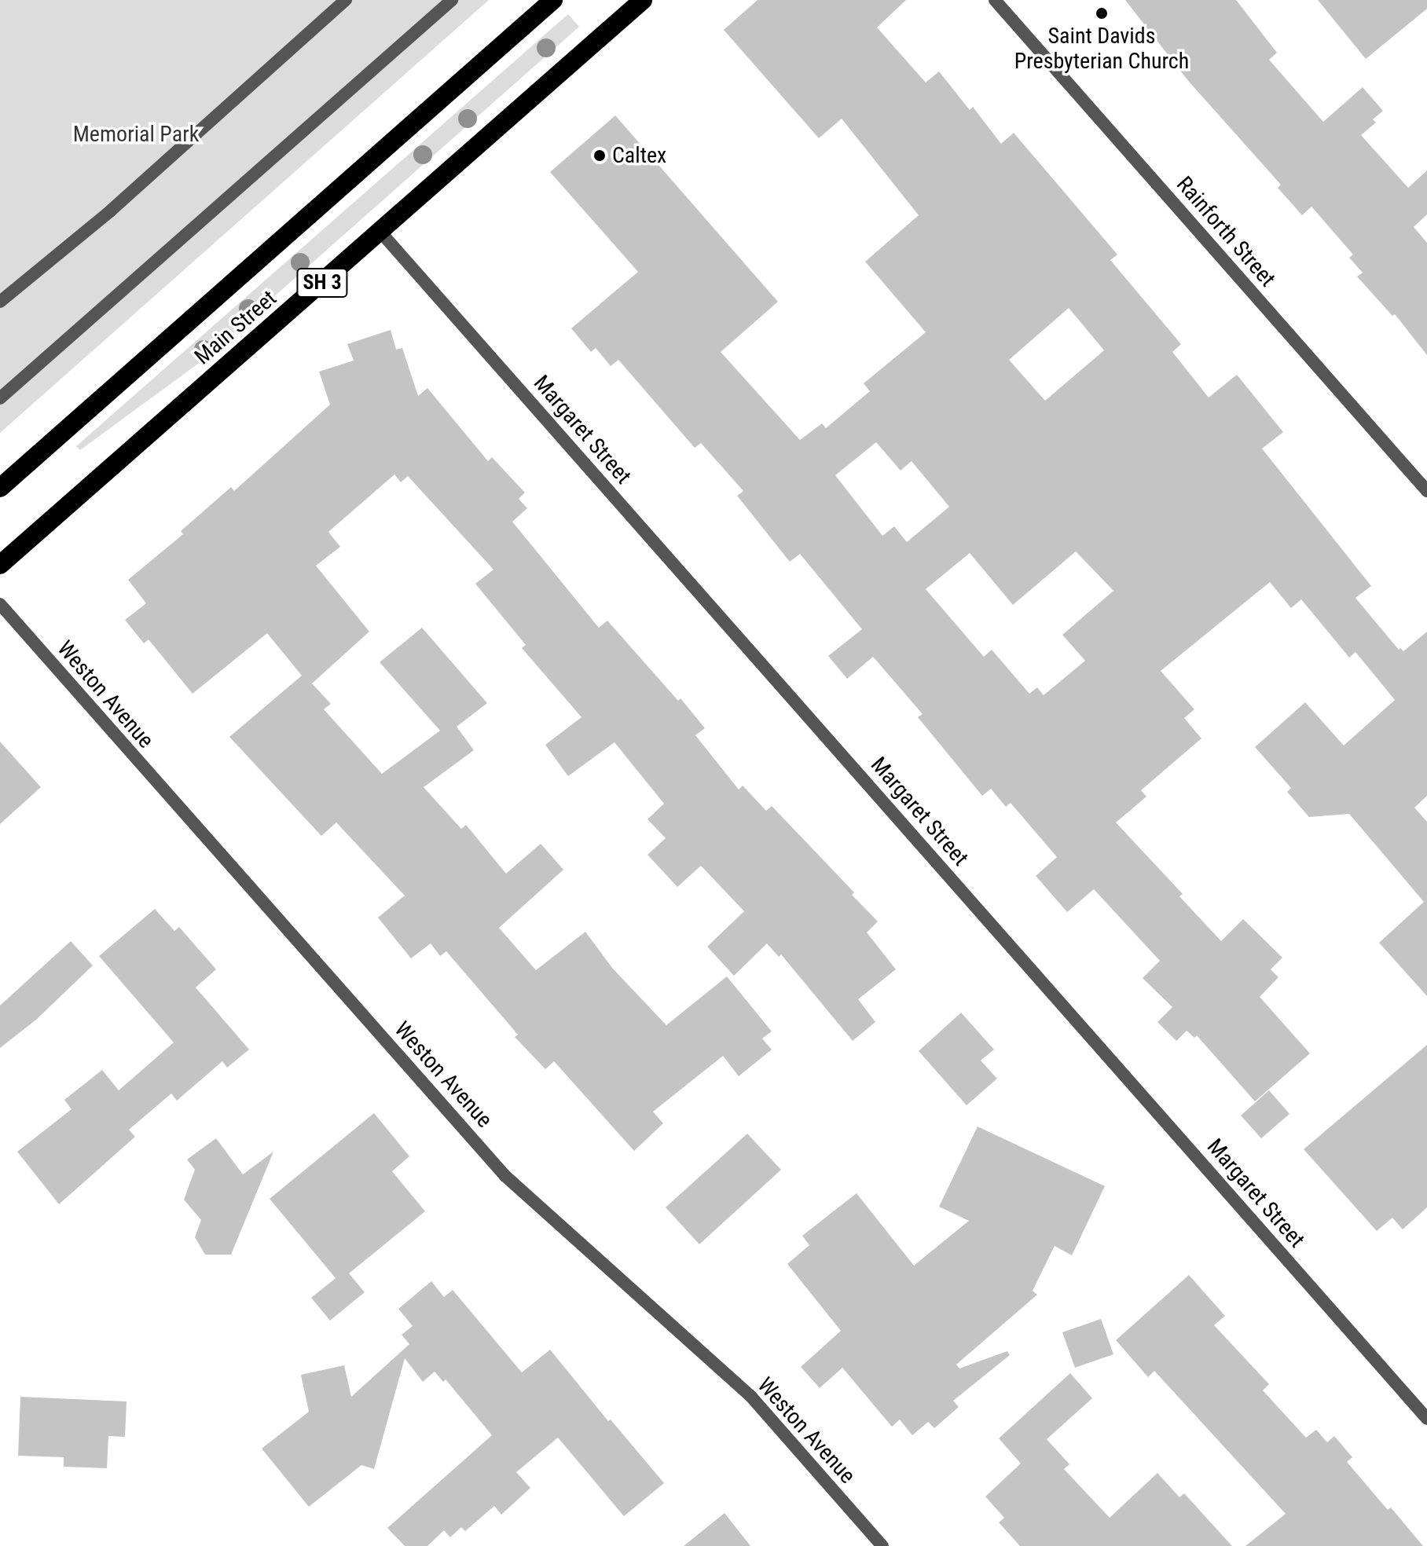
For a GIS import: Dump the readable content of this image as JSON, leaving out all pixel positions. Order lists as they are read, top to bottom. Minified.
{"streets":{"highway":["SH 3","Main Street"],"street":["Rainforth Street","Margaret Street","Weston Avenue"]},"crossings":[["Main Street","Margaret Street"]],"parks":["Memorial Park"],"places":["Saint Davids Presbyterian Church","Caltex"]}
